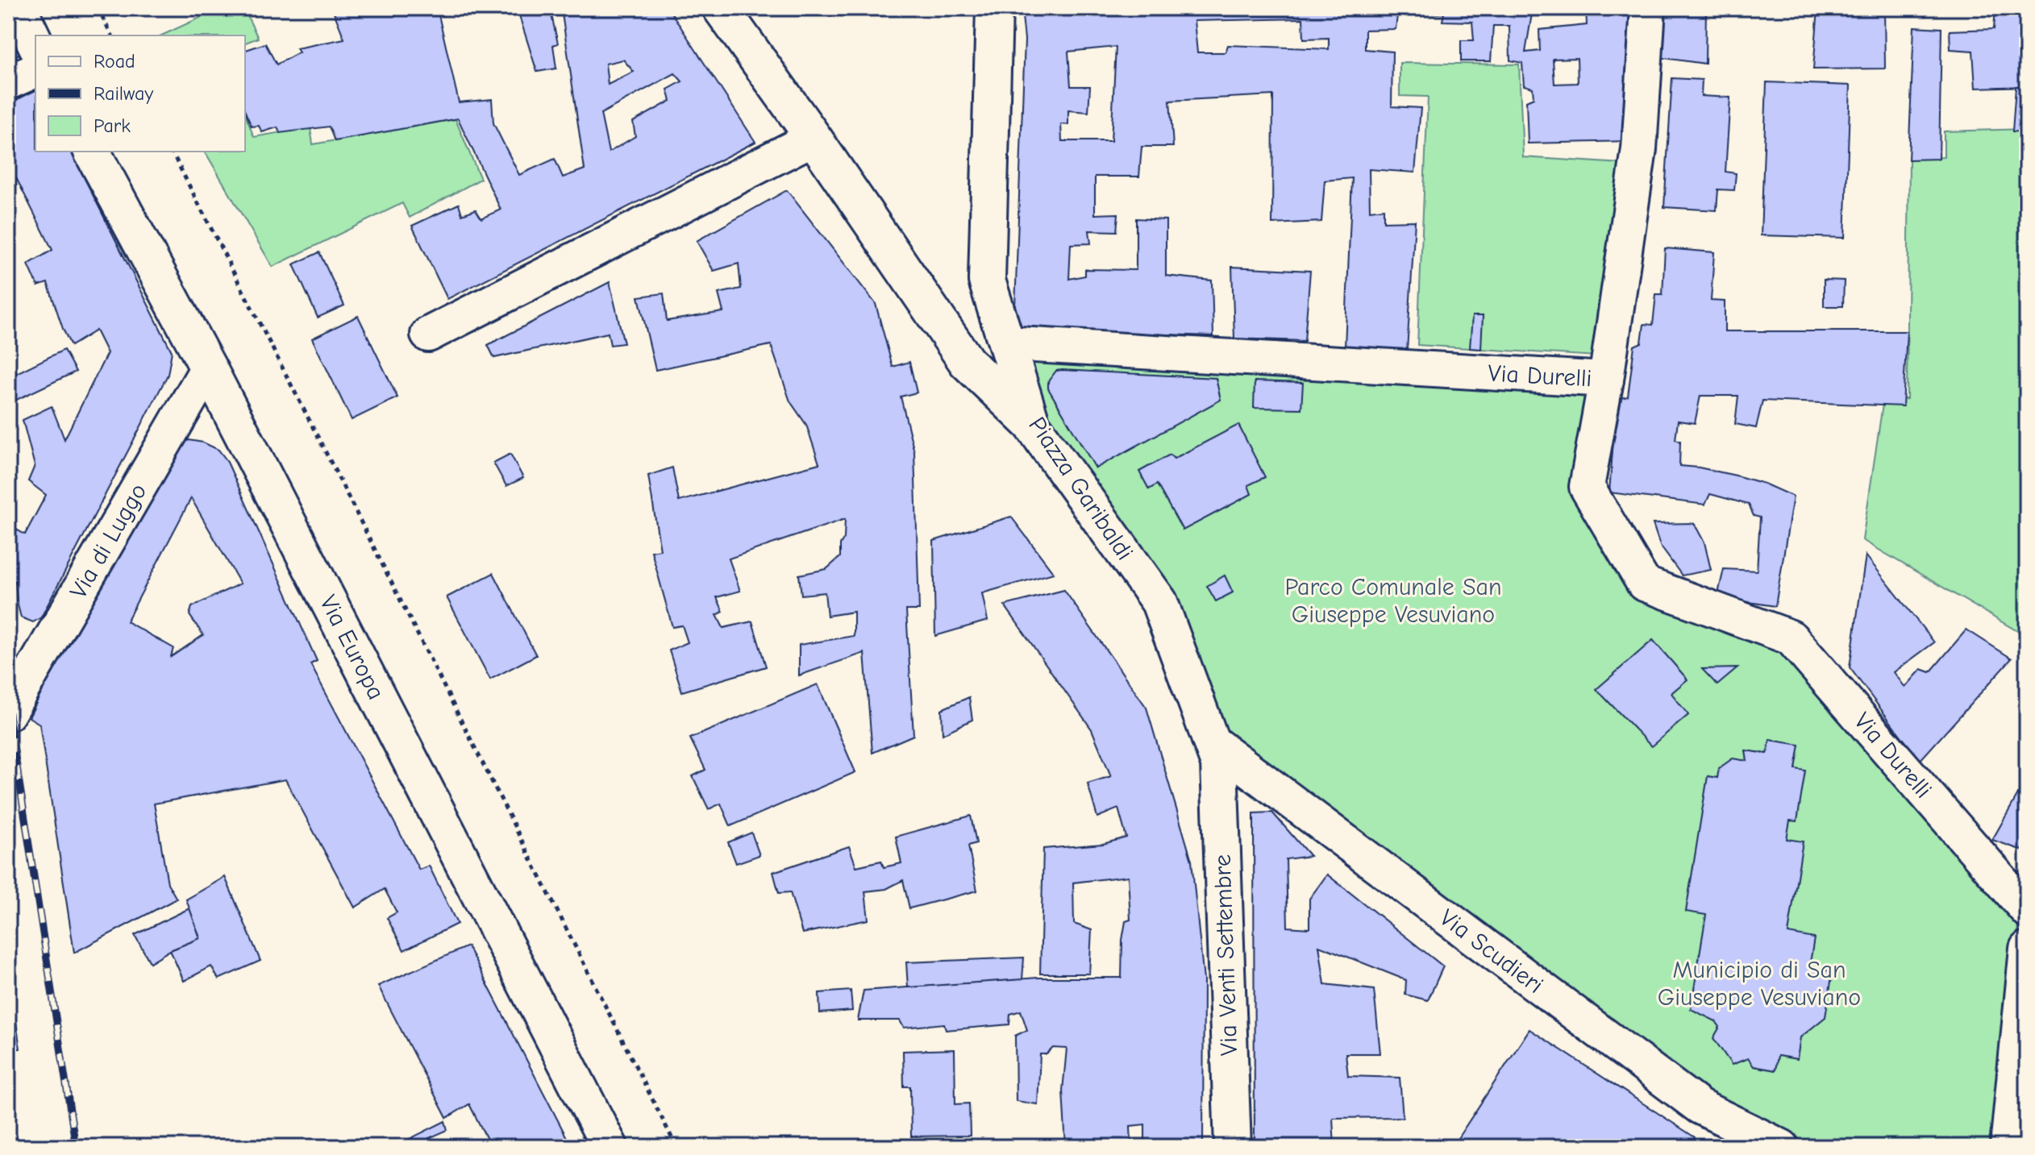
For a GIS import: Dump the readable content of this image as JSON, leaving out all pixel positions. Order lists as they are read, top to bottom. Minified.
{"streets":{"main road":["Piazza Garibaldi","Via Europa","Via Venti Settembre"],"street":["Via Durelli","Via di Luggo","Via Scudieri"]},"crossings":[["Via Durelli","Piazza Garibaldi"],["Piazza Garibaldi","Via Scudieri"],["Piazza Garibaldi","Via Venti Settembre"],["Via di Luggo","Via Europa"],["Via Scudieri","Via Venti Settembre"]],"parks":["Parco Comunale San Giuseppe Vesuviano","Municipio di San Giuseppe Vesuviano"],"legend":["Road","Railway","Park"]}
